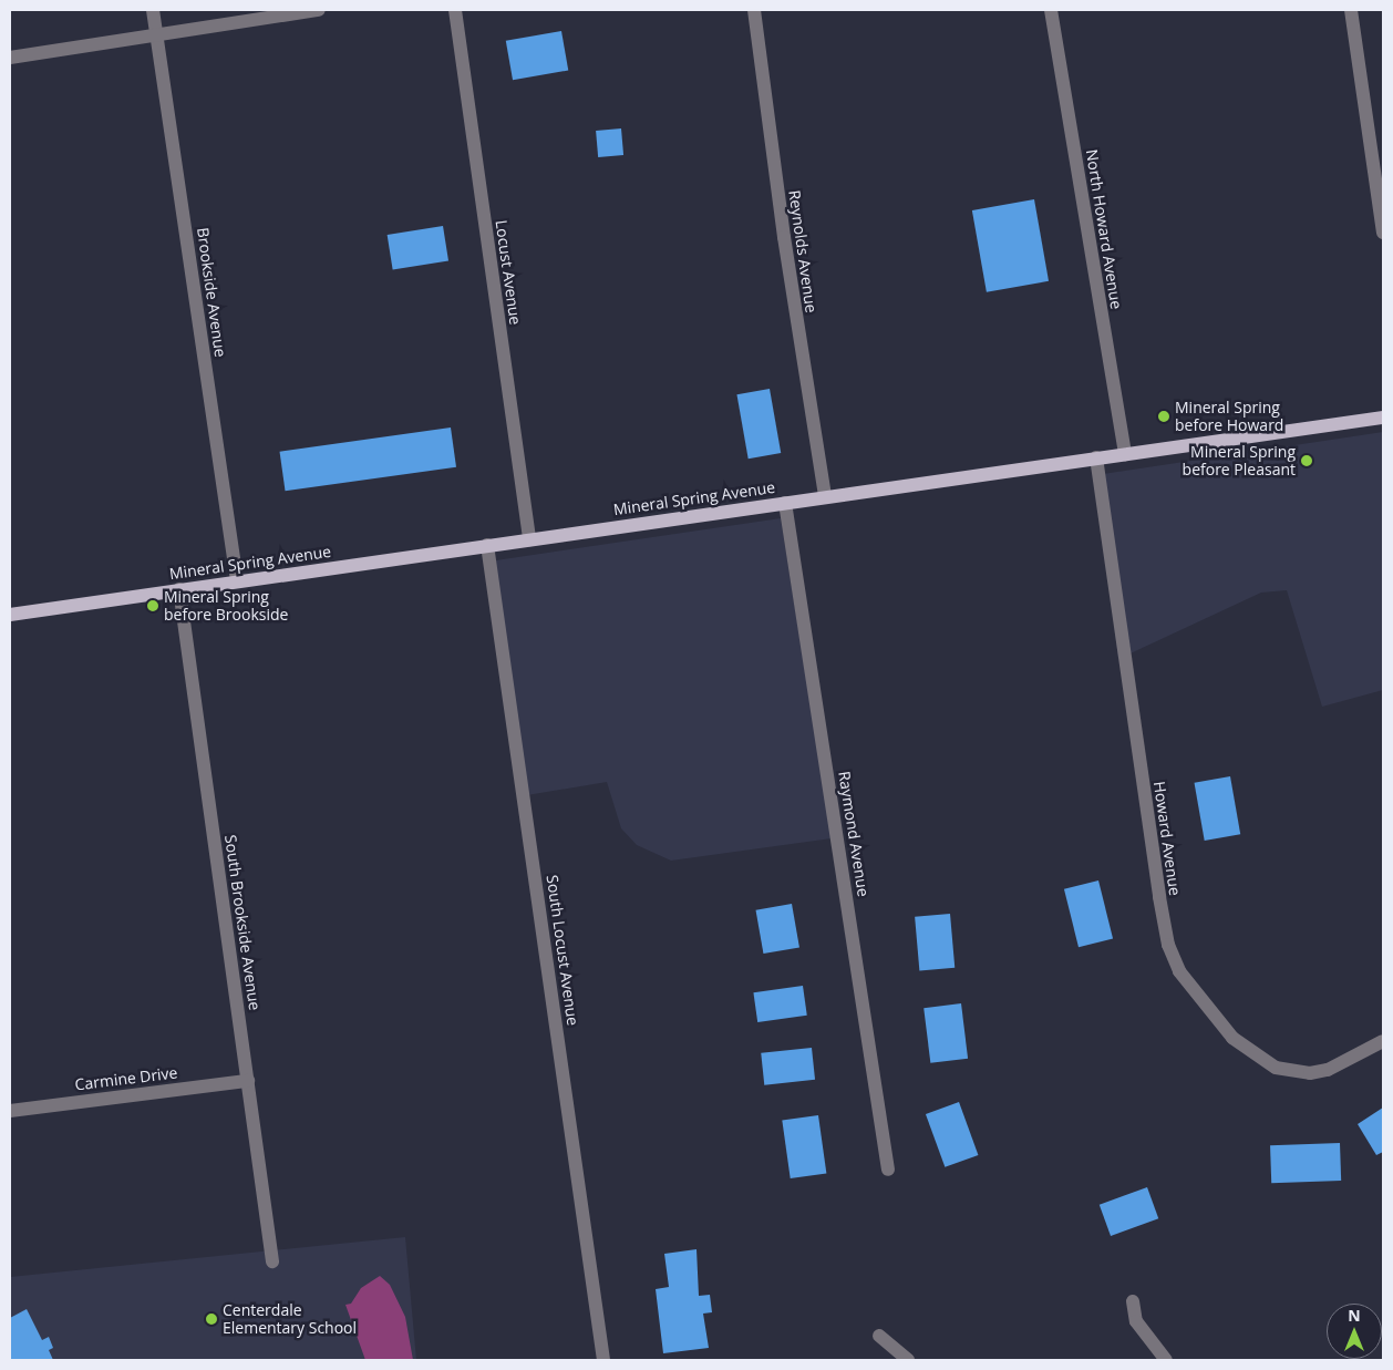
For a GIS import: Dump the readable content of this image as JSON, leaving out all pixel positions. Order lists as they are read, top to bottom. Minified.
{"streets":{"main road":["Mineral Spring Avenue"],"street":["North Howard Avenue","Reynolds Avenue","Locust Avenue","Brookside Avenue","Raymond Avenue","Howard Avenue","South Brookside Avenue","South Locust Avenue","Carmine Drive"]},"crossings":[["North Howard Avenue","Mineral Spring Avenue"],["Reynolds Avenue","Mineral Spring Avenue"],["Locust Avenue","Mineral Spring Avenue"],["Brookside Avenue","Mineral Spring Avenue"],["Mineral Spring Avenue","Raymond Avenue"],["Mineral Spring Avenue","Howard Avenue"],["Mineral Spring Avenue","South Brookside Avenue"],["Mineral Spring Avenue","South Locust Avenue"],["South Brookside Avenue","Carmine Drive"]],"places":["Mineral Spring before Howard","Mineral Spring before Pleasant","Mineral Spring before Brookside","Centerdale Elementary School"],"north":"top"}
